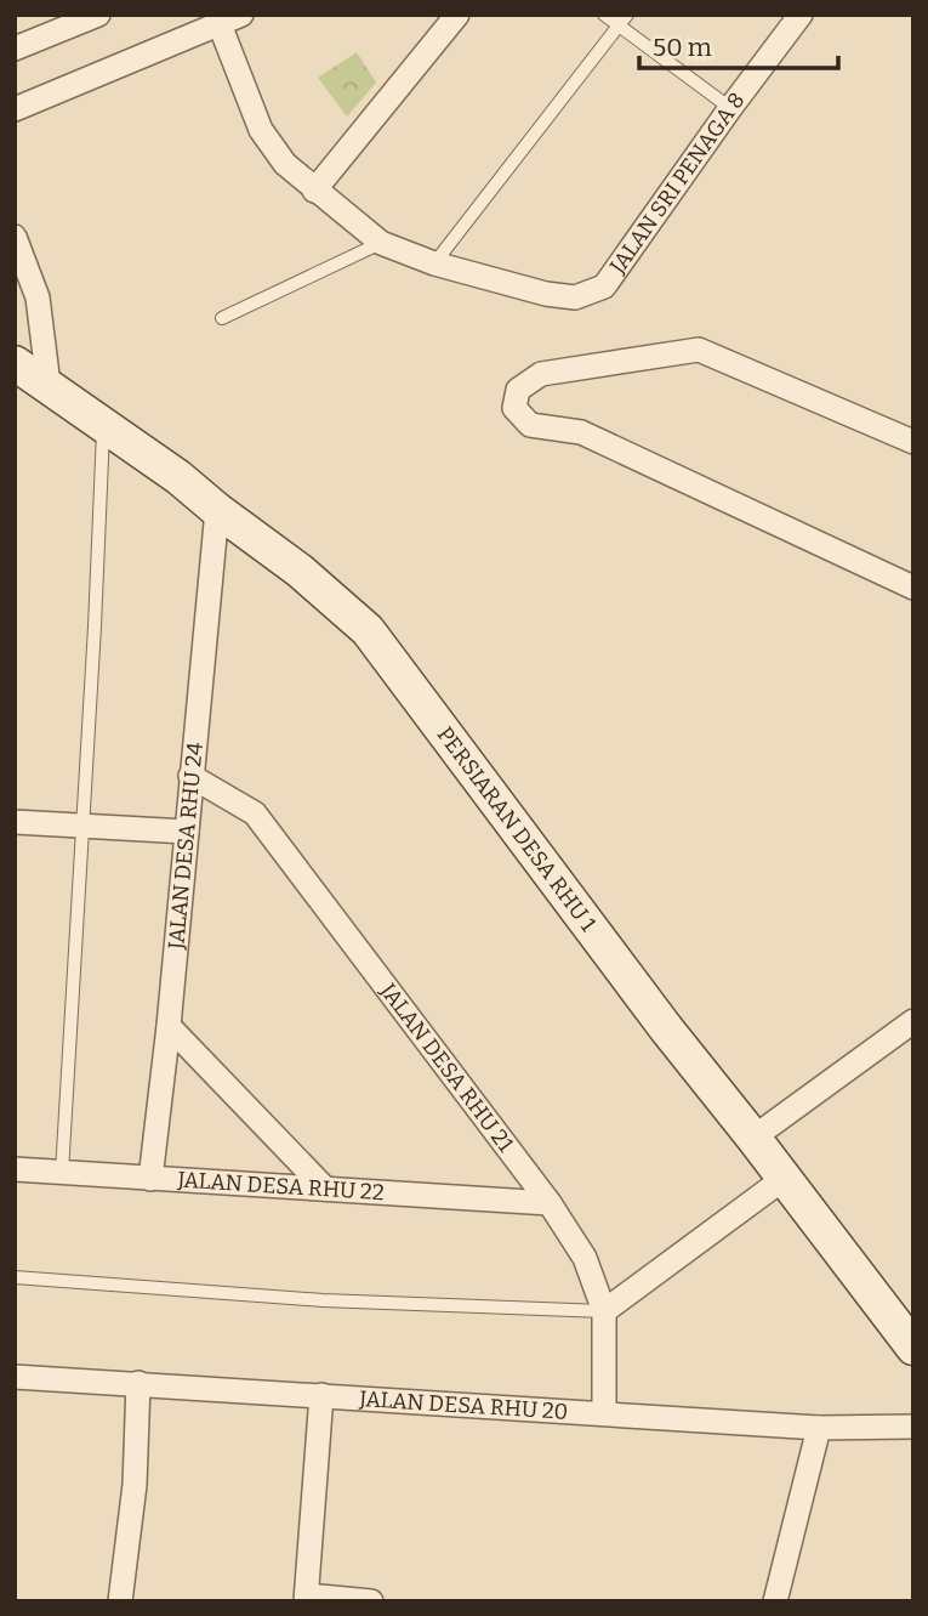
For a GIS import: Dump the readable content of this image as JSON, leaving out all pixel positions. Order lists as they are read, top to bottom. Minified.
{"streets":{"street":["JALAN SRI PENAGA 8","PERSIARAN DESA RHU 1","JALAN DESA RHU 24","JALAN DESA RHU 21","JALAN DESA RHU 22","JALAN DESA RHU 20"]},"crossings":[["PERSIARAN DESA RHU 1","JALAN DESA RHU 24"],["JALAN DESA RHU 24","JALAN DESA RHU 21"],["JALAN DESA RHU 24","JALAN DESA RHU 22"],["JALAN DESA RHU 21","JALAN DESA RHU 22"],["JALAN DESA RHU 21","JALAN DESA RHU 20"]],"scale_bar":"50 m"}
